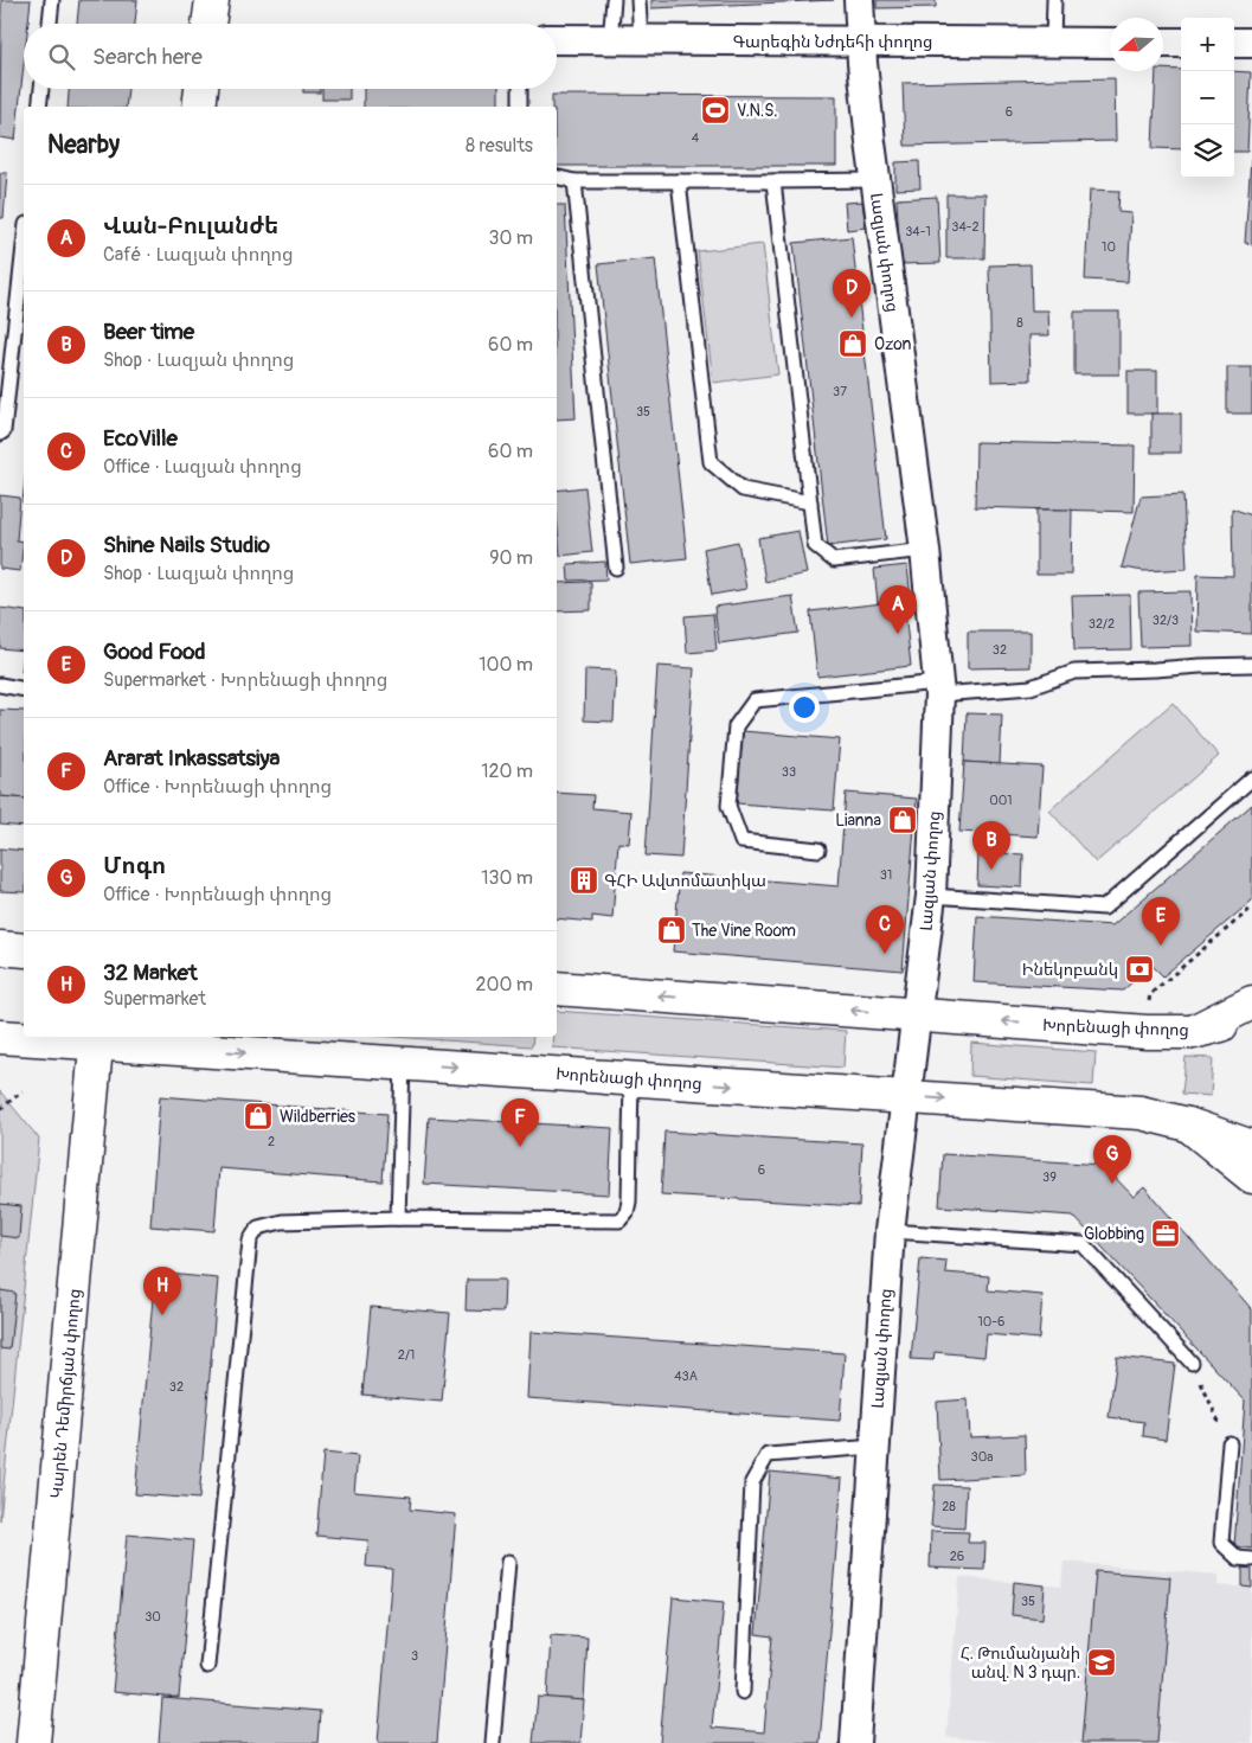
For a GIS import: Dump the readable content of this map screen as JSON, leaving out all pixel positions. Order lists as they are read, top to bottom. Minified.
{"streets":{"street":["Գարեգին Նժդեհի փողոց","Լազյան փողոց","Խորենացի փողոց","Կարեն Դեմիրճյան փողոց"]},"crossings":[["Գարեգին Նժդեհի փողոց","Լազյան փողոց"],["Լազյան փողոց","Խորենացի փողոց"],["Խորենացի փողոց","Կարեն Դեմիրճյան փողոց"]],"places":{"sports":["V.N.S."],"shop":["Ozon","Lianna","The Vine Room","Wildberries"],"building":["ԳՀԻ Ավտոմատիկա"],"bank":["Ինեկոբանկ"],"office":["Globbing"],"school or university":["Հ. Թումանյանի անվ. N 3 դպր."]},"house_numbers":["6","4","34-2","34-1","10","8","37","35","32/3","32/2","32","33","001","31","2","6","39","10-6","2/1","43A","32","30a","28","26","35","30","3"],"north":"left","page":{"map_buttons":["+","−"],"search":"Search here","heading":["Nearby","8 results"],"list":[{"mark":"A","name":"Վան-Բուլանժե","note":"Café · Լազյան փողոց","value":"30 m"},{"mark":"B","name":"Beer time","note":"Shop · Լազյան փողոց","value":"60 m"},{"mark":"C","name":"EcoVille","note":"Office · Լազյան փողոց","value":"60 m"},{"mark":"D","name":"Shine Nails Studio","note":"Shop · Լազյան փողոց","value":"90 m"},{"mark":"E","name":"Good Food","note":"Supermarket · Խորենացի փողոց","value":"100 m"},{"mark":"F","name":"Ararat Inkassatsiya","note":"Office · Խորենացի փողոց","value":"120 m"},{"mark":"G","name":"Մոգո","note":"Office · Խորենացի փողոց","value":"130 m"},{"mark":"H","name":"32 Market","note":"Supermarket","value":"200 m"}],"pins":["D","A","B","E","C","F","G","H"]}}
